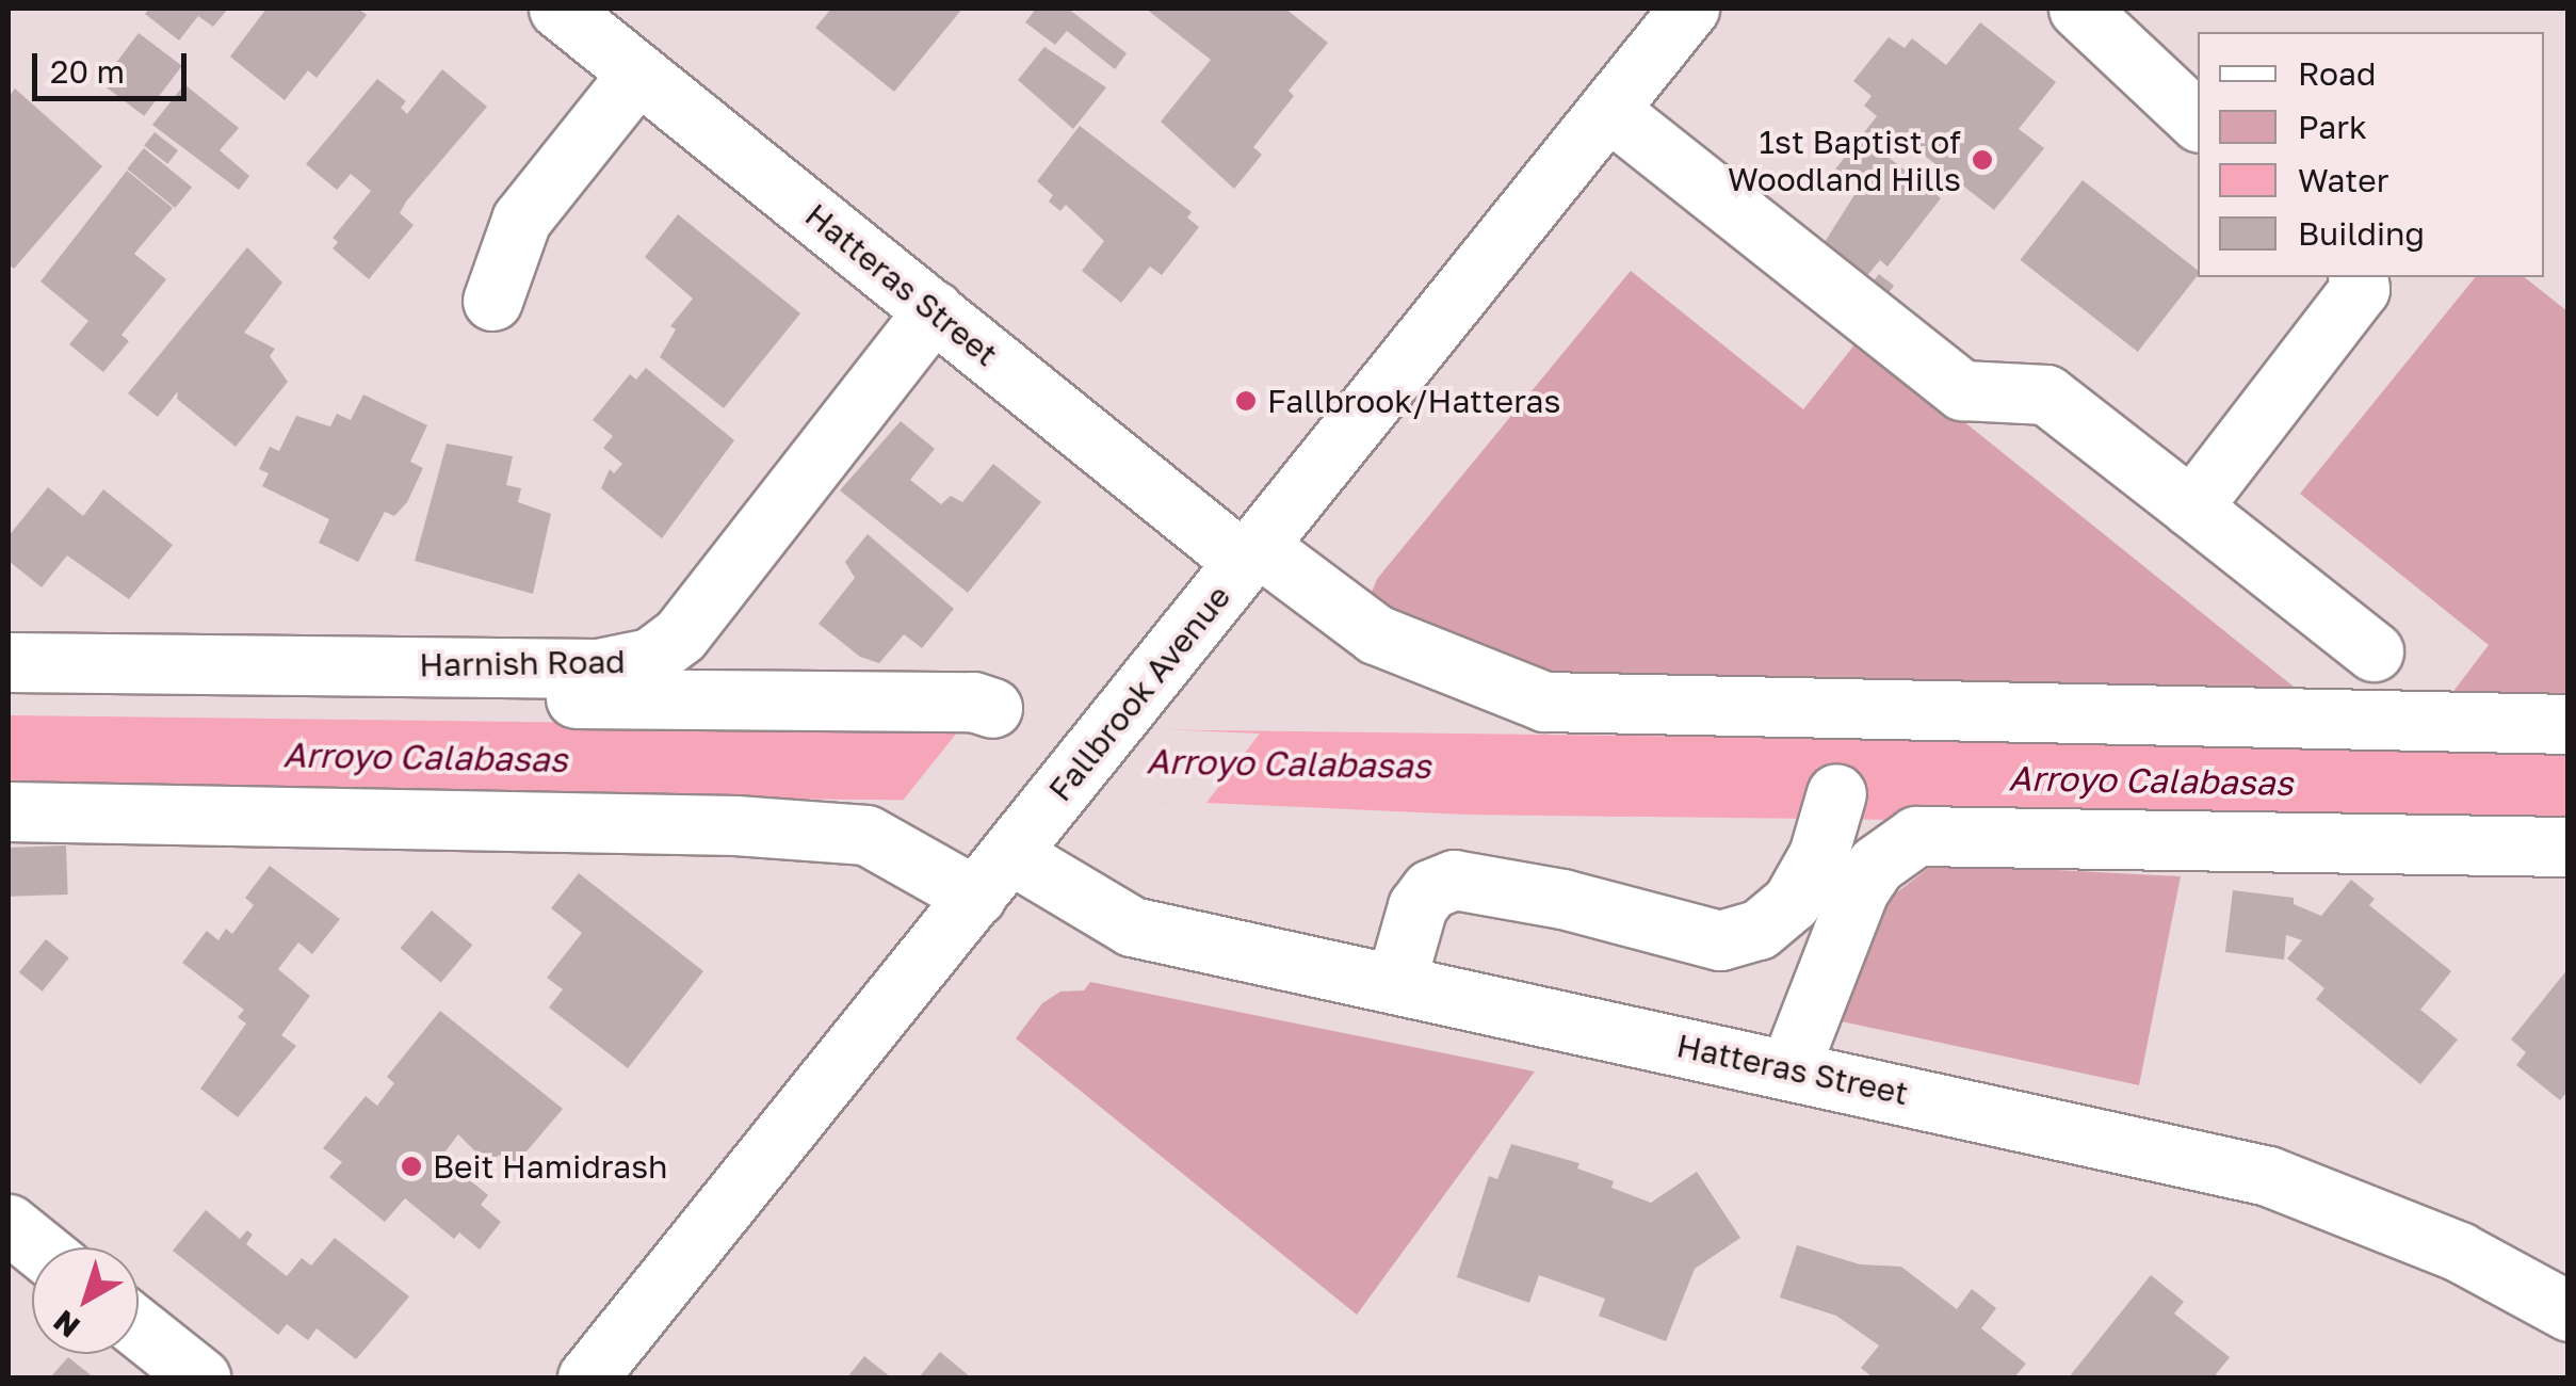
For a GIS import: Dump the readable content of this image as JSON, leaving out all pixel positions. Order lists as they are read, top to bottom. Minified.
{"streets":{"street":["Hatteras Street","Harnish Road","Fallbrook Avenue"]},"crossings":[["Hatteras Street","Harnish Road"],["Hatteras Street","Fallbrook Avenue"]],"water":["Arroyo Calabasas"],"places":["1st Baptist of Woodland Hills","Fallbrook/Hatteras","Beit Hamidrash"],"legend":["Road","Park","Water","Building"],"scale_bar":"20 m","north":"bottom left"}
